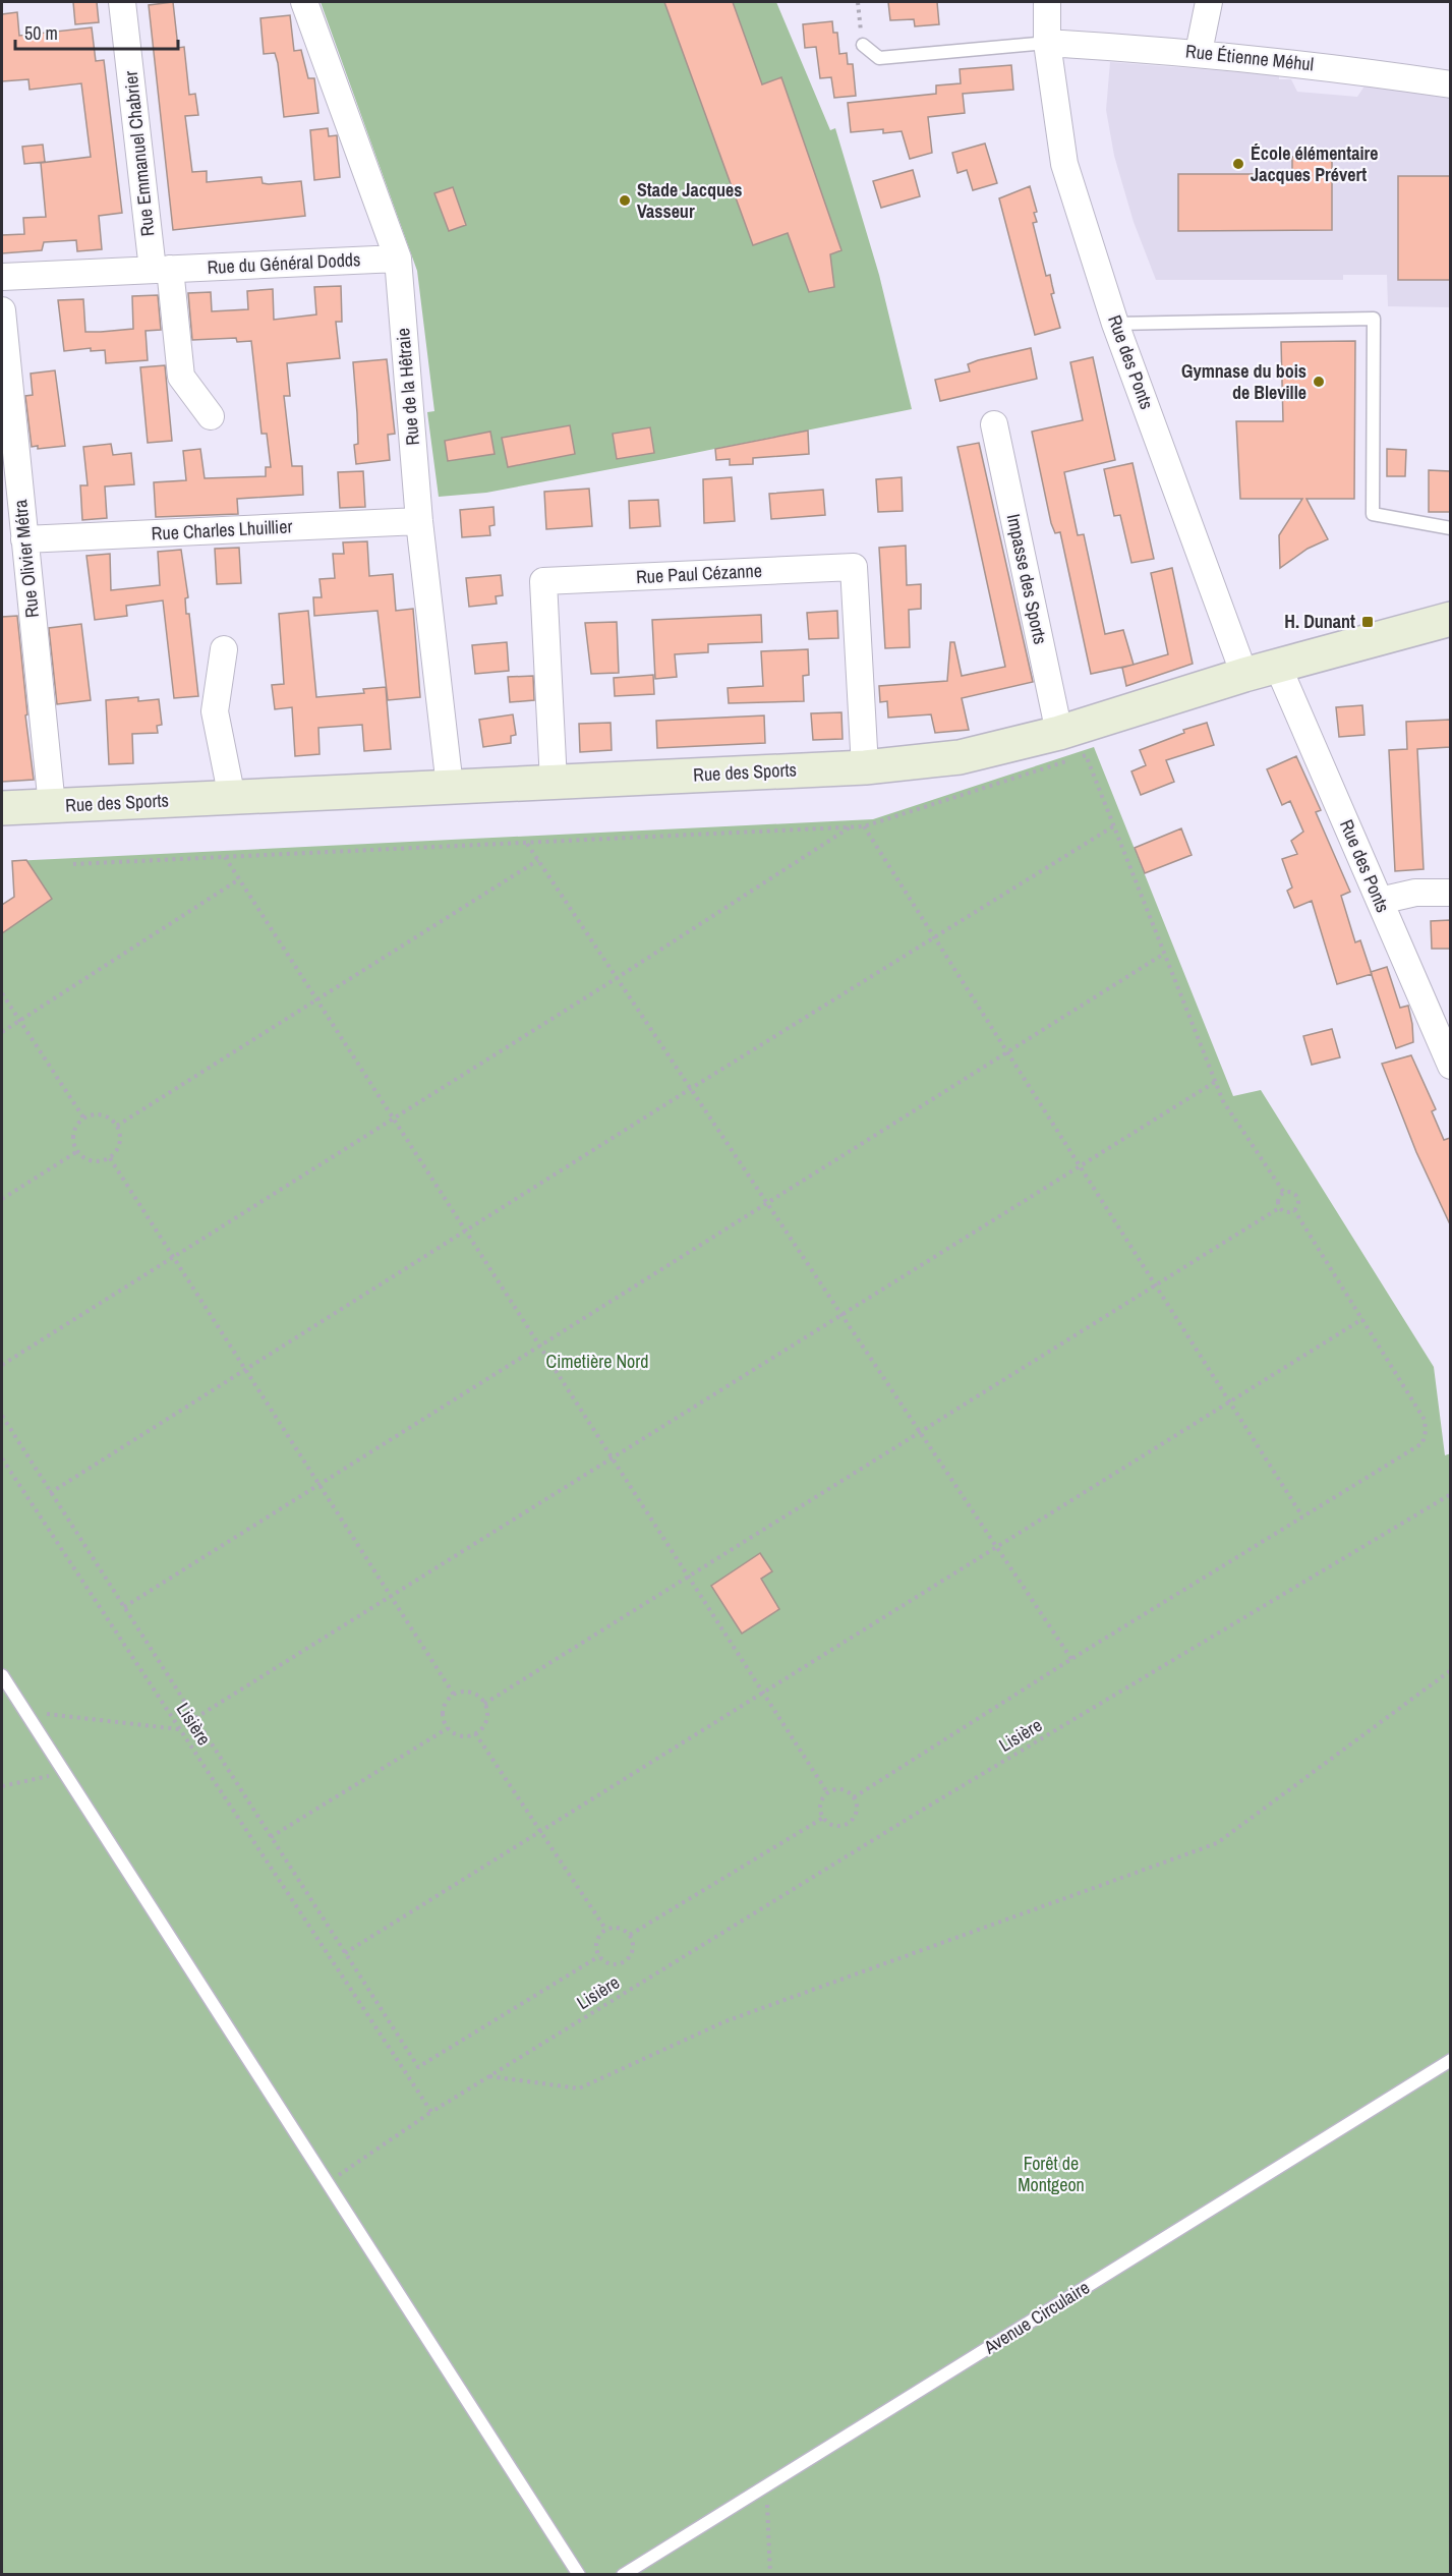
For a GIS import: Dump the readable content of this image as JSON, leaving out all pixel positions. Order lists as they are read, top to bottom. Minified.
{"streets":{"street":["Rue Étienne Méhul","Rue Emmanuel Chabrier","Rue du Général Dodds","Rue des Ponts","Rue de la Hêtraie","Rue Charles Lhuillier","Rue Olivier Métra","Rue Paul Cézanne","Impasse des Sports","Rue des Sports"],"lane":["Avenue Circulaire"],"path":["Lisière"]},"crossings":[["Rue Étienne Méhul","Rue des Ponts"],["Rue Emmanuel Chabrier","Rue du Général Dodds"],["Rue du Général Dodds","Rue de la Hêtraie"],["Rue des Ponts","Rue des Sports"],["Rue de la Hêtraie","Rue Charles Lhuillier"],["Rue de la Hêtraie","Rue des Sports"],["Rue Charles Lhuillier","Rue Olivier Métra"],["Rue Olivier Métra","Rue des Sports"],["Rue Paul Cézanne","Rue des Sports"],["Impasse des Sports","Rue des Sports"]],"parks":["Cimetière Nord","Forêt de Montgeon"],"places":{"other":["École élémentaire Jacques Prévert","Stade Jacques Vasseur","Gymnase du bois de Bleville"],"transit":["H. Dunant"]},"scale_bar":"50 m"}
